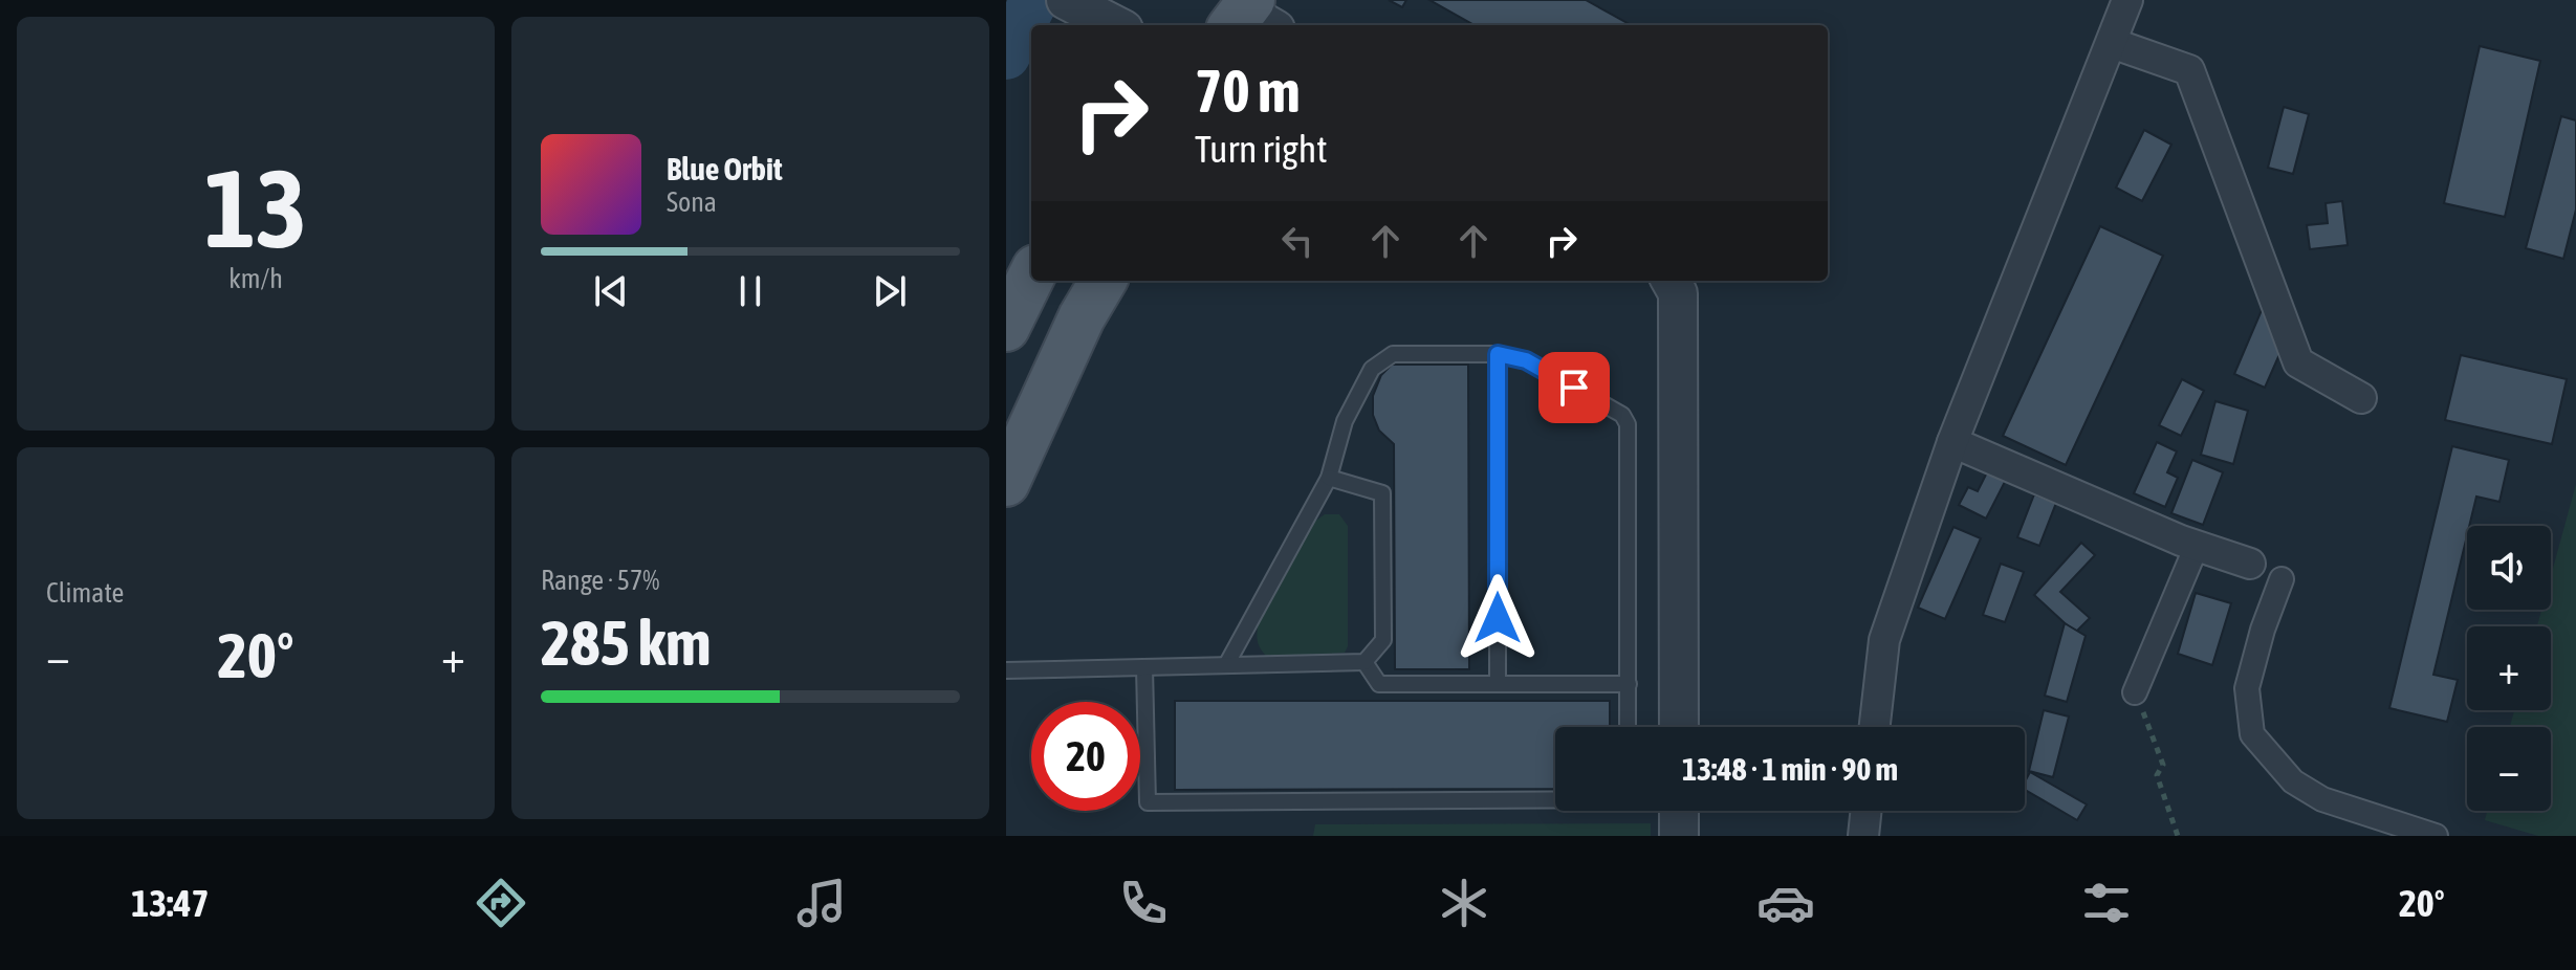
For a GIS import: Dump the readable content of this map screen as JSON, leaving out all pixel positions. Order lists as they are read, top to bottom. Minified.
{"page":{"tile":[["13","km/h"],"Climate",["Range · 57%","285 km"]],"turn":["70 m","Turn right"],"song":["Blue Orbit","Sona"],"map_buttons":["+","−"],"heat":["−","20°","+"],"limit":"20","trip":"13:48 · 1 min · 90 m","tabs":["13:47","20°"]}}
